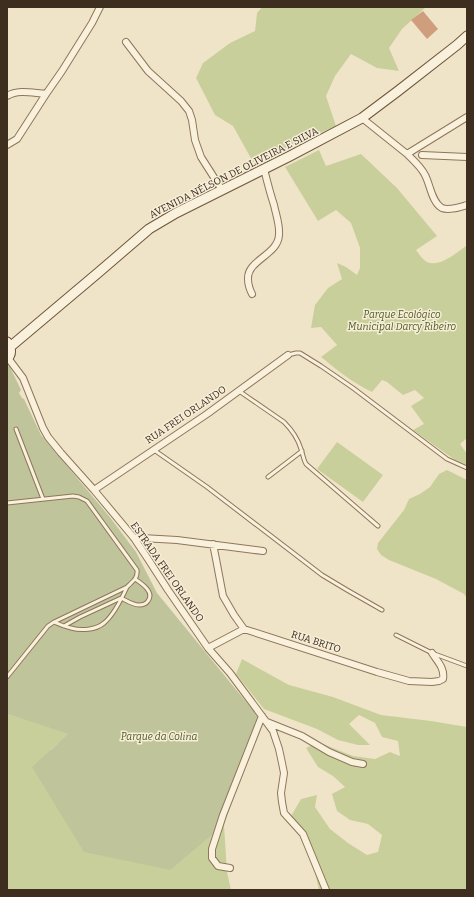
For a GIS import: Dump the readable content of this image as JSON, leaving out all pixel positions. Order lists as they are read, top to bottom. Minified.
{"streets":{"street":["AVENIDA NÉLSON DE OLIVEIRA E SILVA","RUA FREI ORLANDO","ESTRADA FREI ORLANDO","RUA BRITO"]},"crossings":[["RUA FREI ORLANDO","ESTRADA FREI ORLANDO"]],"parks":["Parque Ecológico Municipal Darcy Ribeiro","Parque da Colina"]}
